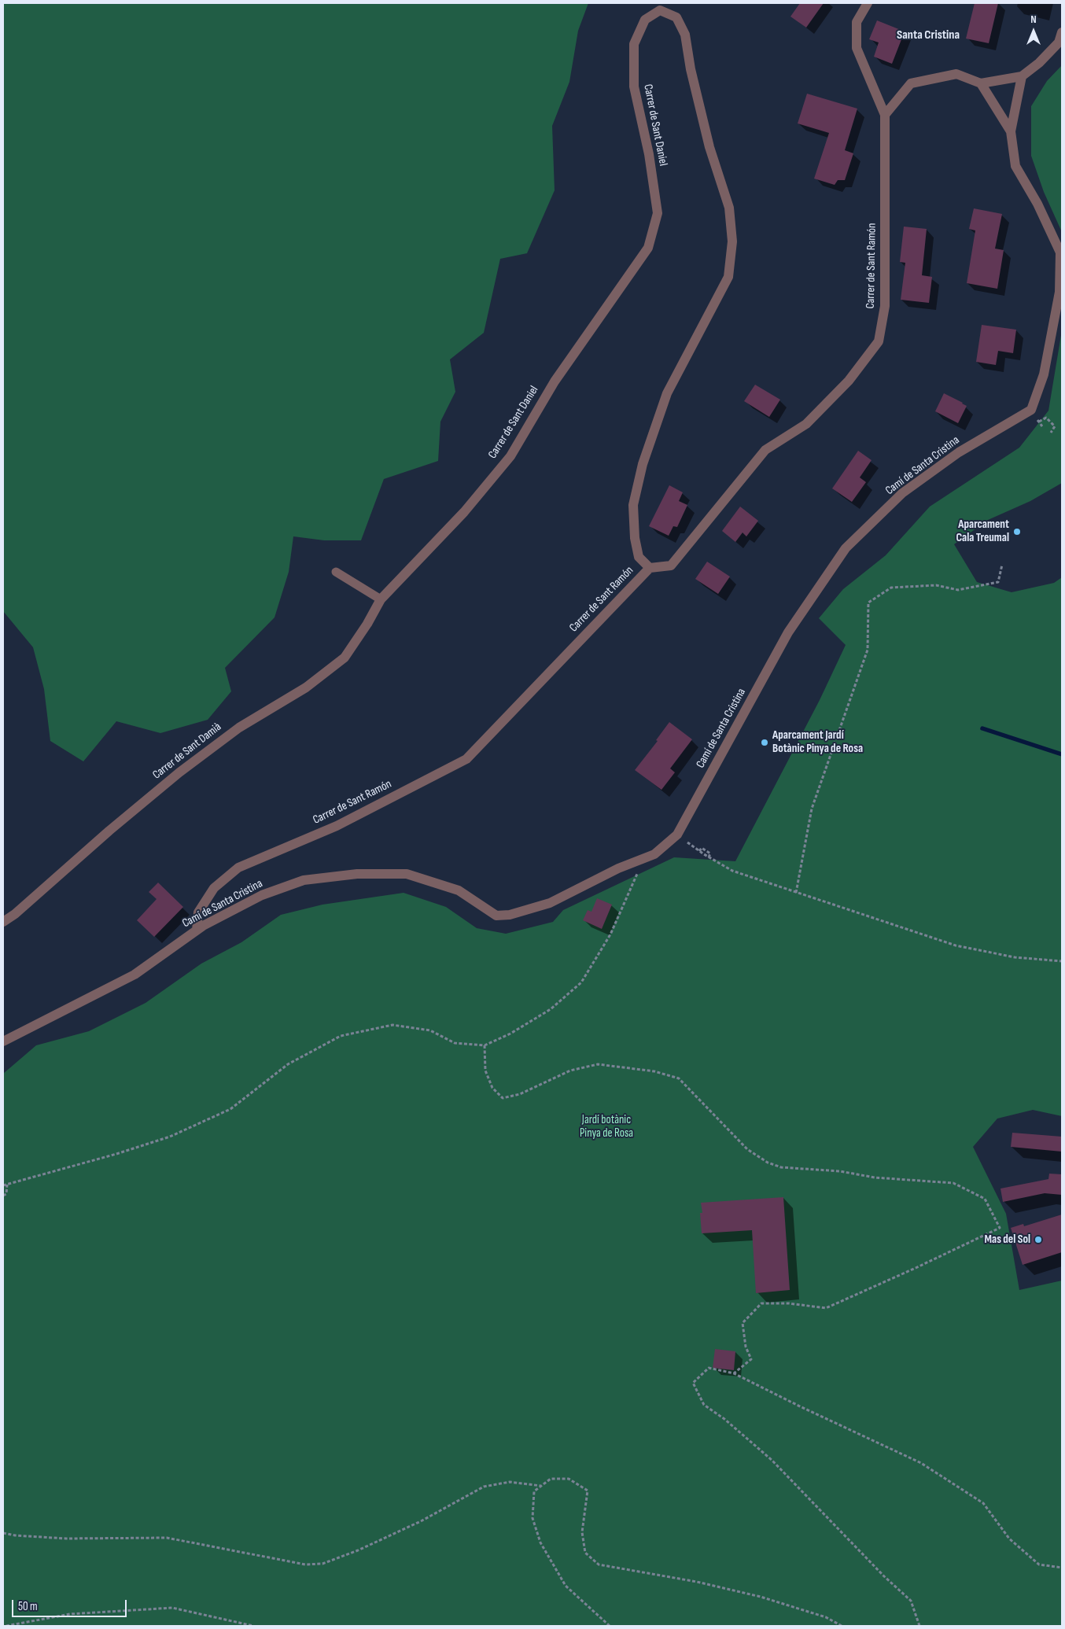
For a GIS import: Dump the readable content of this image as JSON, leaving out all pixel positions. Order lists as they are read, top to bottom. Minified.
{"streets":{"street":["Carrer de Sant Daniel","Carrer de Sant Ramón","Camí de Santa Cristina","Carrer de Sant Damià"]},"crossings":[["Carrer de Sant Daniel","Carrer de Sant Ramón"],["Carrer de Sant Daniel","Carrer de Sant Damià"],["Carrer de Sant Ramón","Camí de Santa Cristina"]],"districts":["Santa Cristina"],"parks":["Jardí botànic Pinya de Rosa"],"places":["Aparcament Cala Treumal","Aparcament Jardí Botànic Pinya de Rosa","Mas del Sol"],"scale_bar":"50 m","north":"top"}
